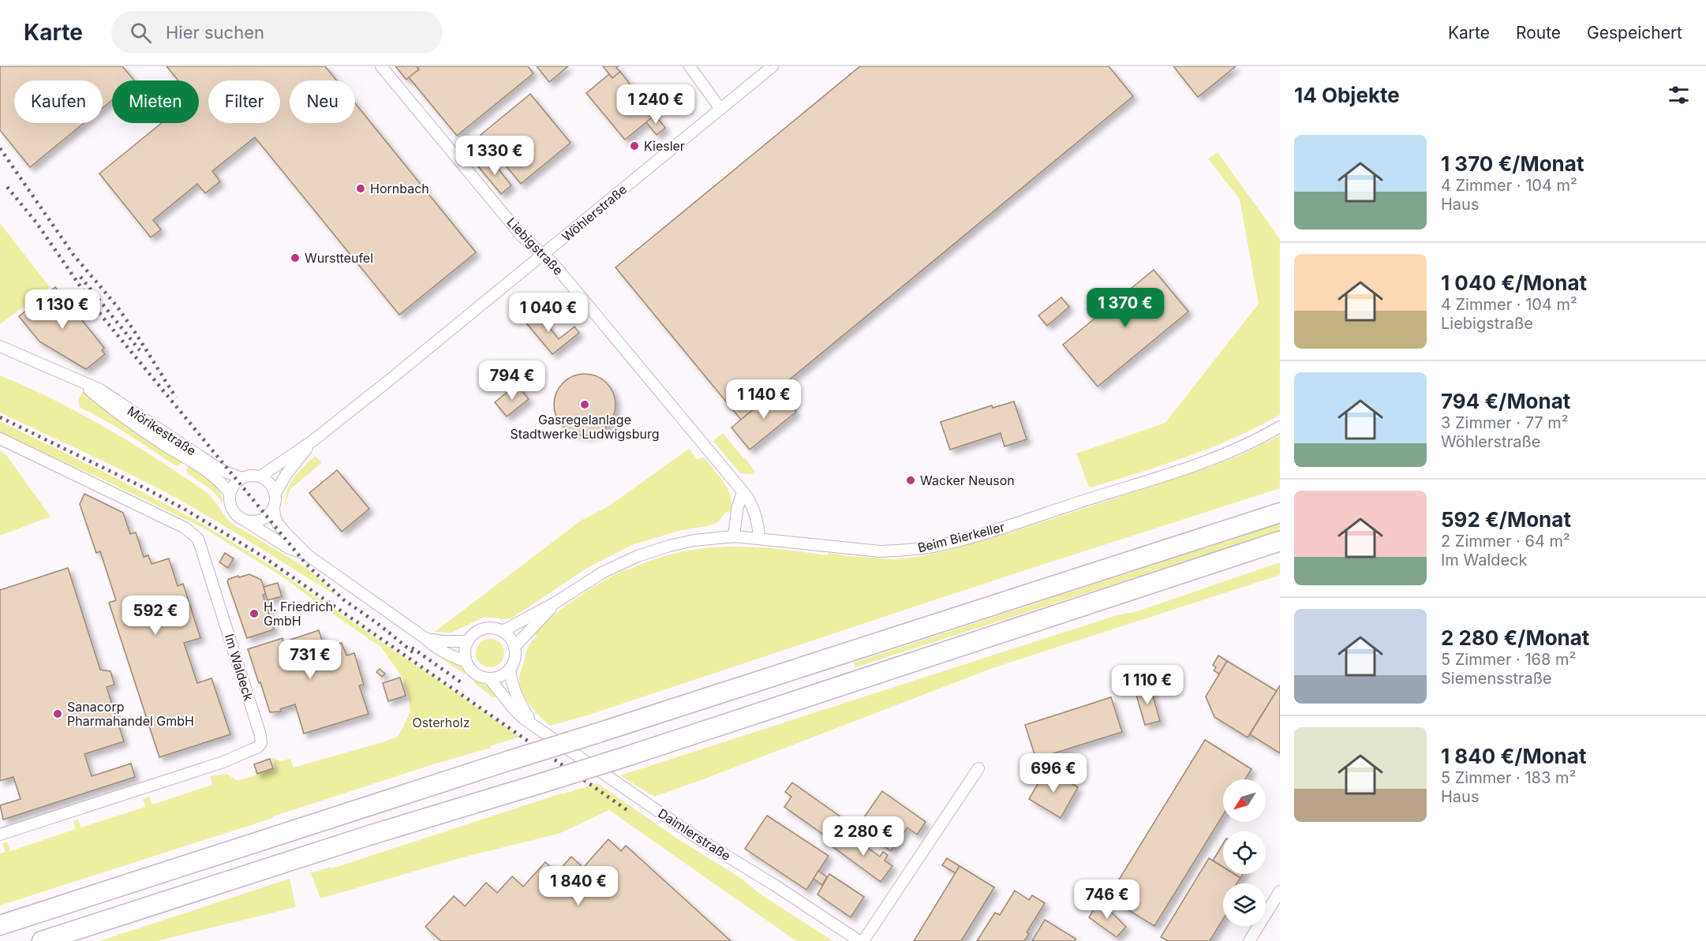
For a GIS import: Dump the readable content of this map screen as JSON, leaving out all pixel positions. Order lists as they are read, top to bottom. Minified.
{"streets":{"street":["Wöhlerstraße","Liebigstraße","Mörikestraße","Beim Bierkeller","Im Waldeck","Daimlerstraße"]},"crossings":[["Wöhlerstraße","Liebigstraße"],["Wöhlerstraße","Mörikestraße"],["Liebigstraße","Beim Bierkeller"],["Mörikestraße","Beim Bierkeller"],["Mörikestraße","Daimlerstraße"],["Beim Bierkeller","Daimlerstraße"]],"parks":["Osterholz"],"places":["Kiesler","Hornbach","Wurstteufel","Gasregelanlage Stadtwerke Ludwigsburg","Wacker Neuson","H. Friedrich GmbH","Sanacorp Pharmahandel GmbH"],"north":"bottom left","page":{"header":"Karte","search":"Hier suchen","nav":["Karte","Route","Gespeichert"],"heading":"14 Objekte","chip":["Kaufen","Mieten","Filter","Neu"],"price":["1 240 €","1 330 €","1 370 €","1 130 €","1 040 €","794 €","1 140 €","592 €","731 €","1 110 €","696 €","2 280 €","1 840 €","746 €"],"list":[{"name":"1 370 €/Monat","note":"4 Zimmer · 104 m² · Haus"},{"name":"1 040 €/Monat","note":"4 Zimmer · 104 m² · Liebigstraße"},{"name":"794 €/Monat","note":"3 Zimmer · 77 m² · Wöhlerstraße"},{"name":"592 €/Monat","note":"2 Zimmer · 64 m² · Im Waldeck"},{"name":"2 280 €/Monat","note":"5 Zimmer · 168 m² · Siemensstraße"},{"name":"1 840 €/Monat","note":"5 Zimmer · 183 m² · Haus"}]}}
